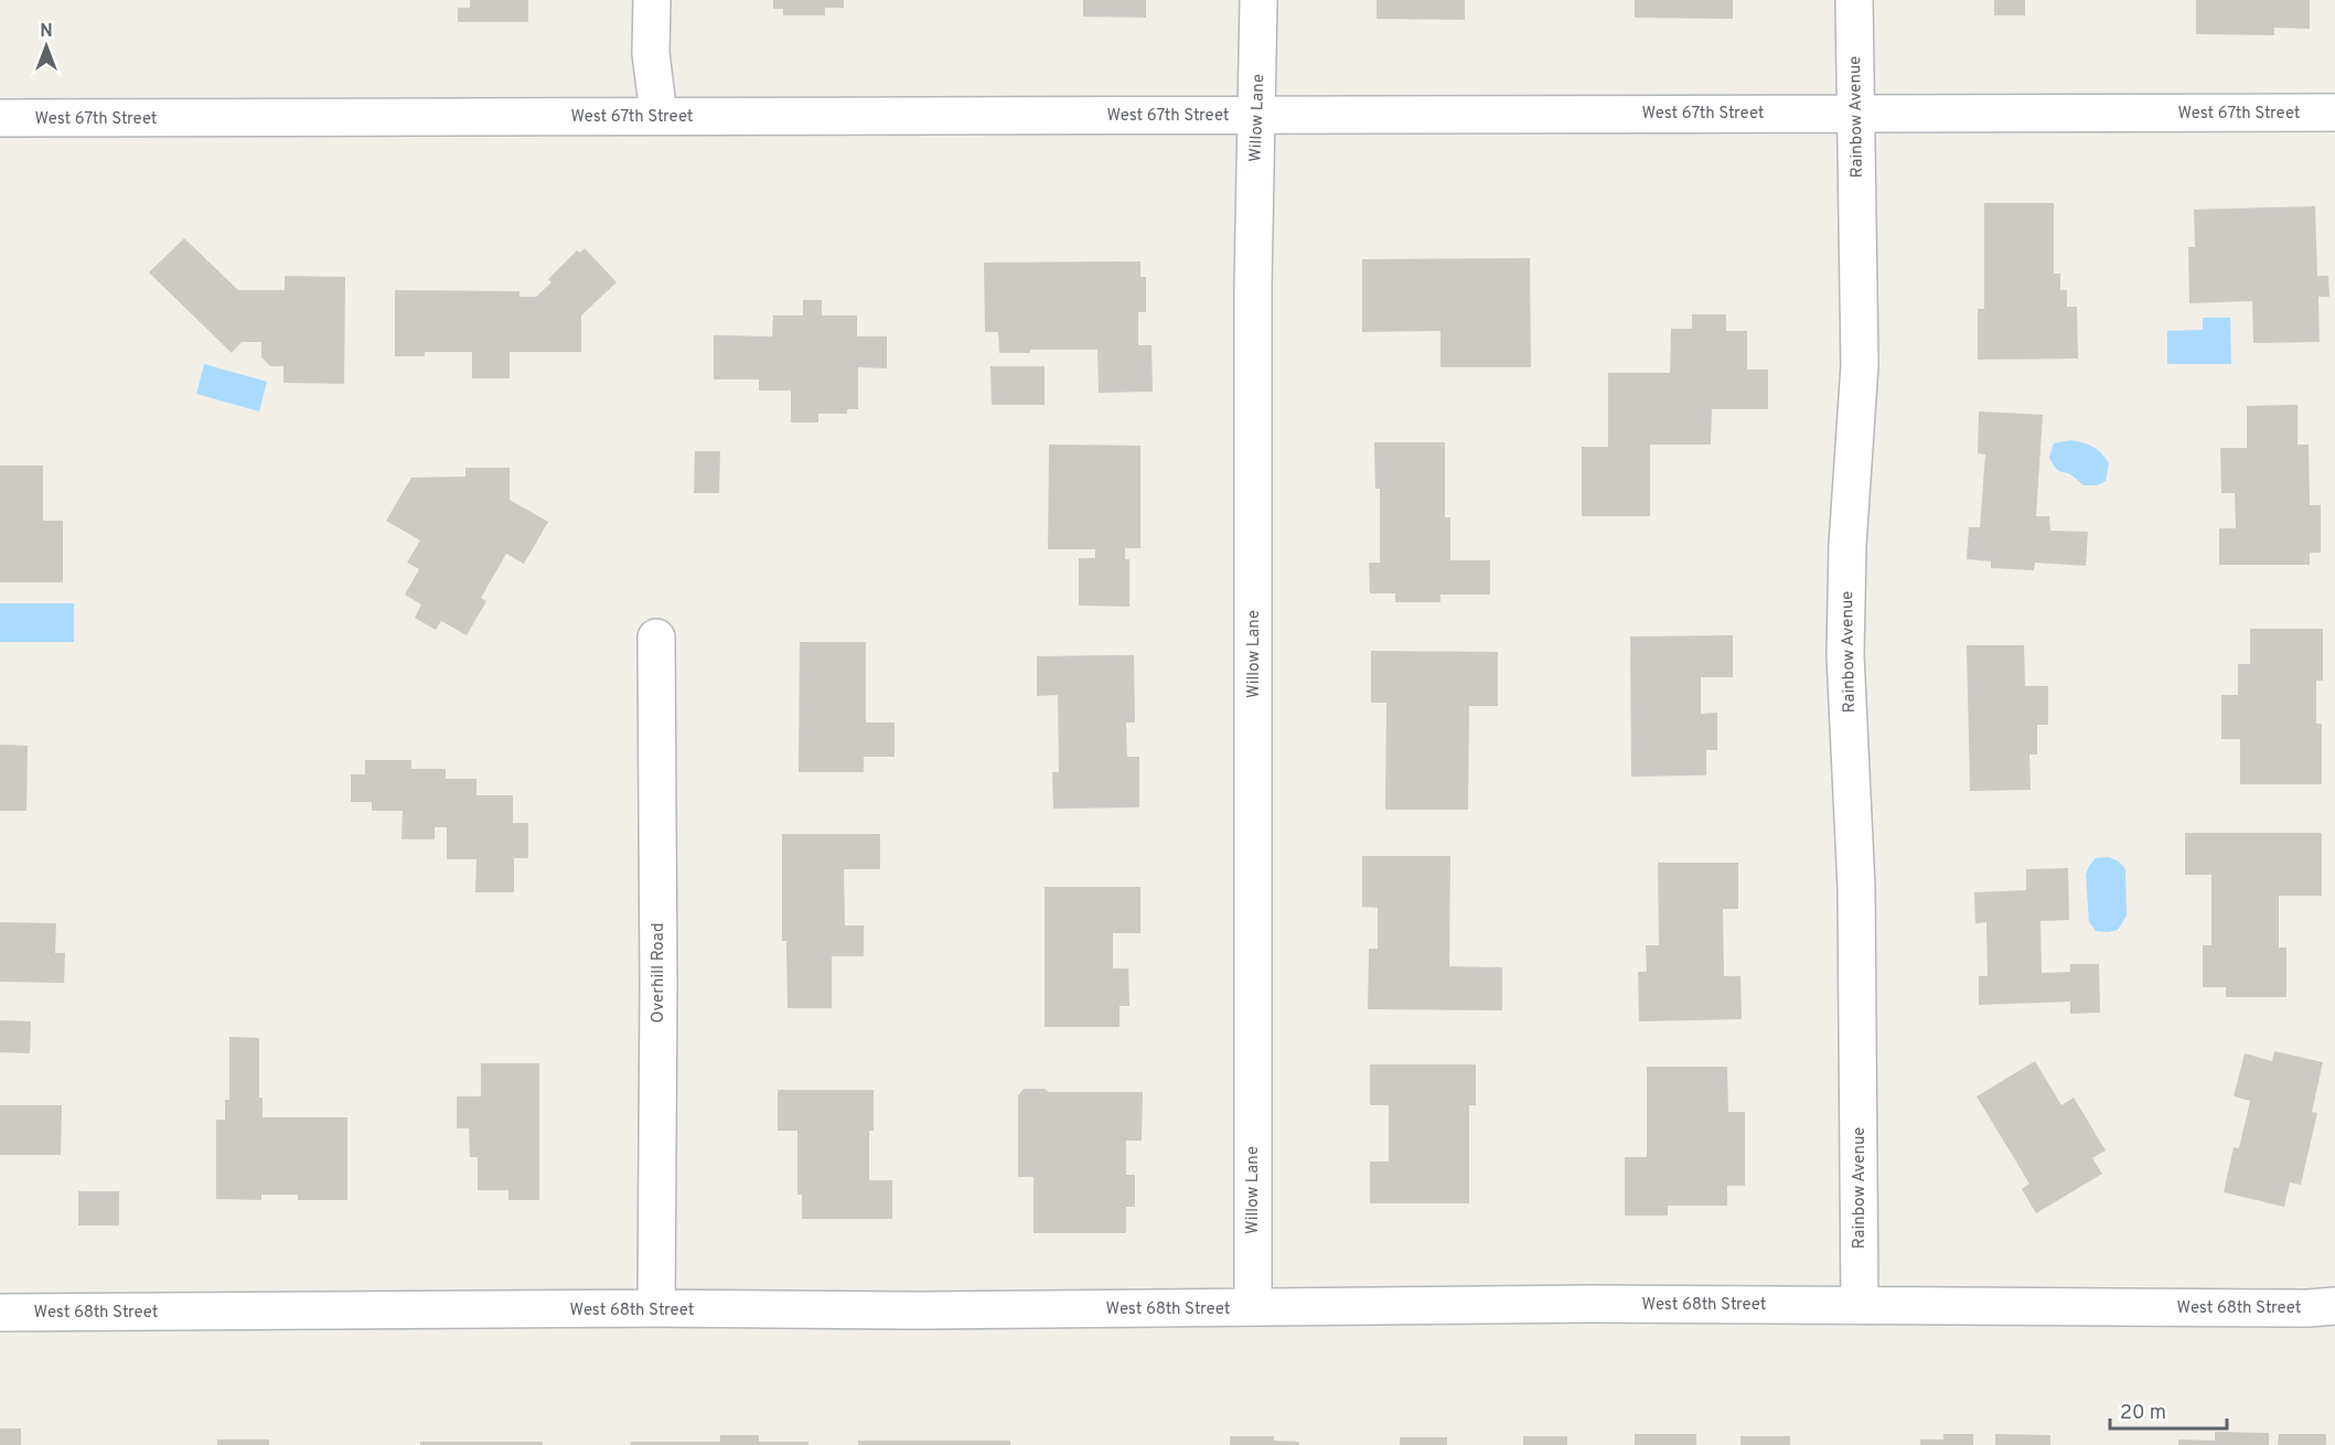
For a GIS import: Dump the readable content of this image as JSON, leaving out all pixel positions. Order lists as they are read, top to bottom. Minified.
{"streets":{"street":["West 67th Street","Rainbow Avenue","Willow Lane","Overhill Road","West 68th Street"]},"crossings":[["West 67th Street","Rainbow Avenue"],["West 67th Street","Willow Lane"],["Rainbow Avenue","West 68th Street"],["Willow Lane","West 68th Street"],["Overhill Road","West 68th Street"]],"scale_bar":"20 m","north":"top"}
